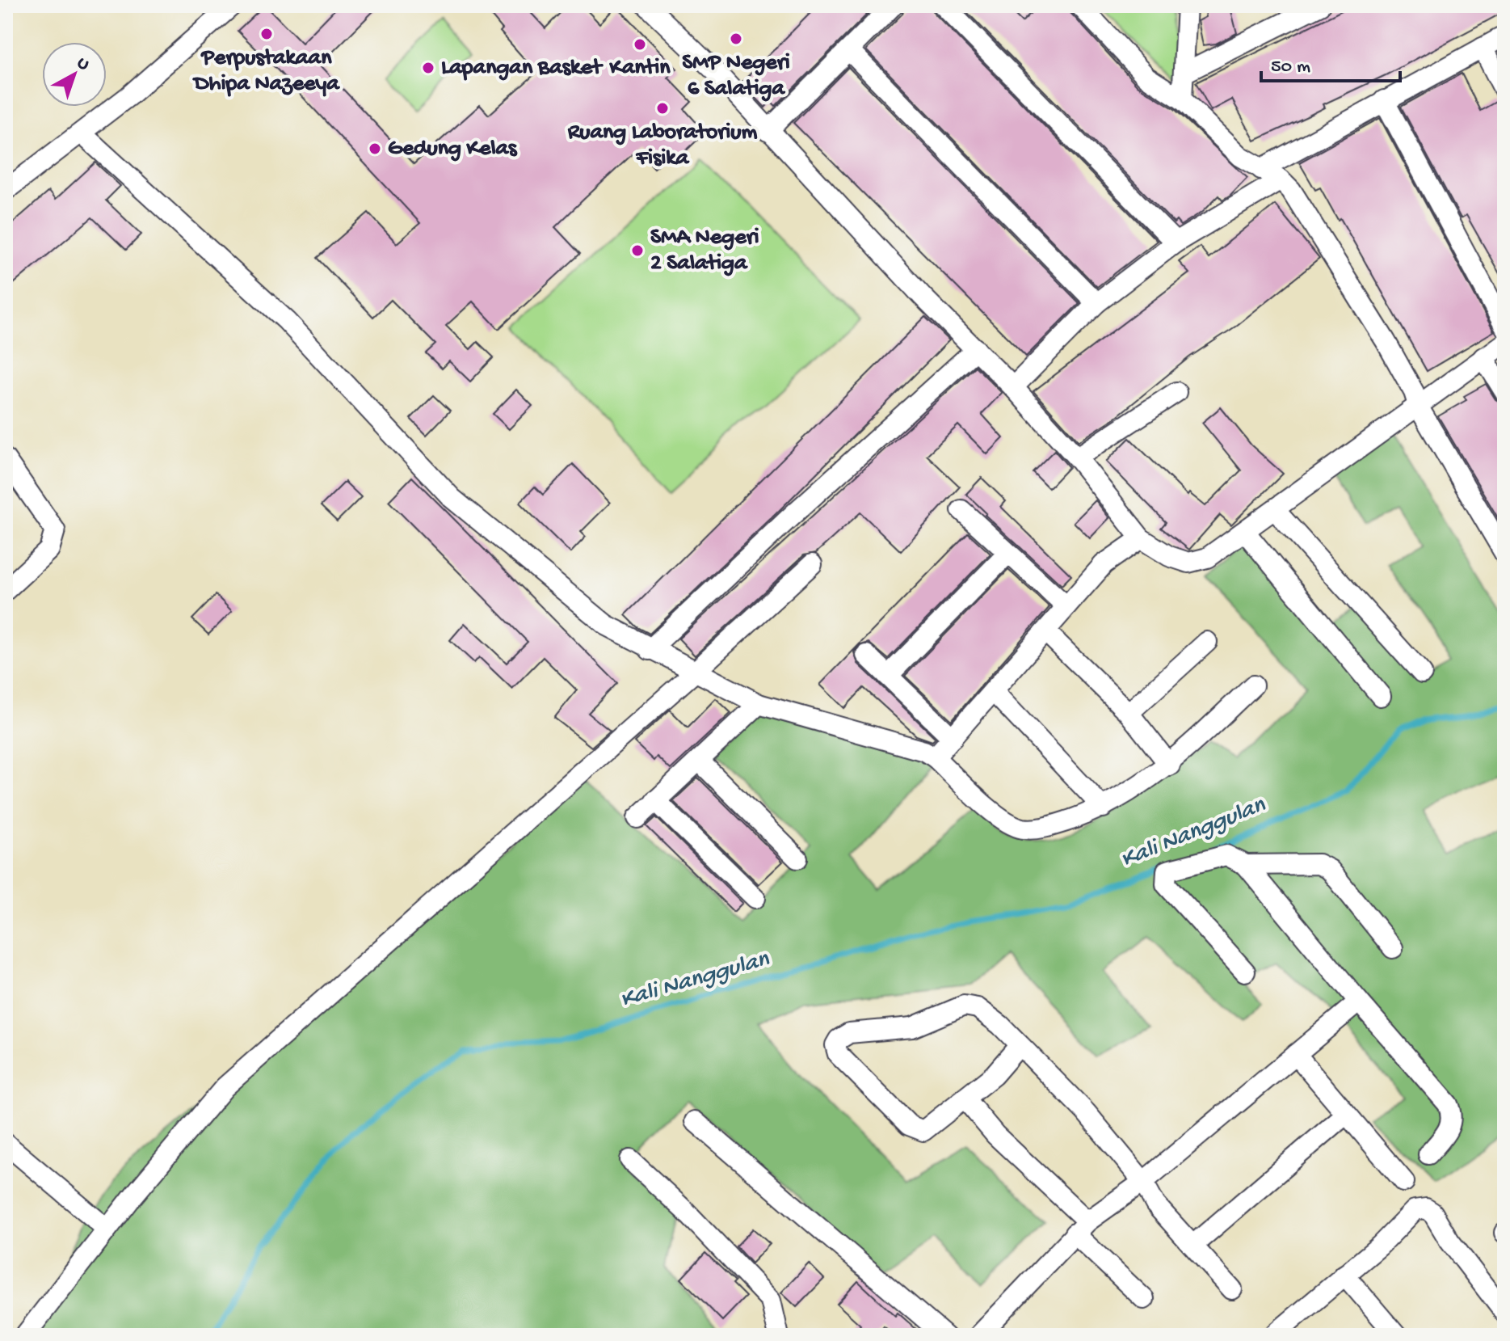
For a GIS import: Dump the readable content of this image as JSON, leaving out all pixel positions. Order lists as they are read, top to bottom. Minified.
{"water":["Kali Nanggulan"],"places":["Perpustakaan Dhipa Nazeeya","SMP Negeri 6 Salatiga","Kantin","Lapangan Basket","Ruang Laboratorium Fisika","Gedung Kelas","SMA Negeri 2 Salatiga"],"scale_bar":"50 m","north":"top right"}
